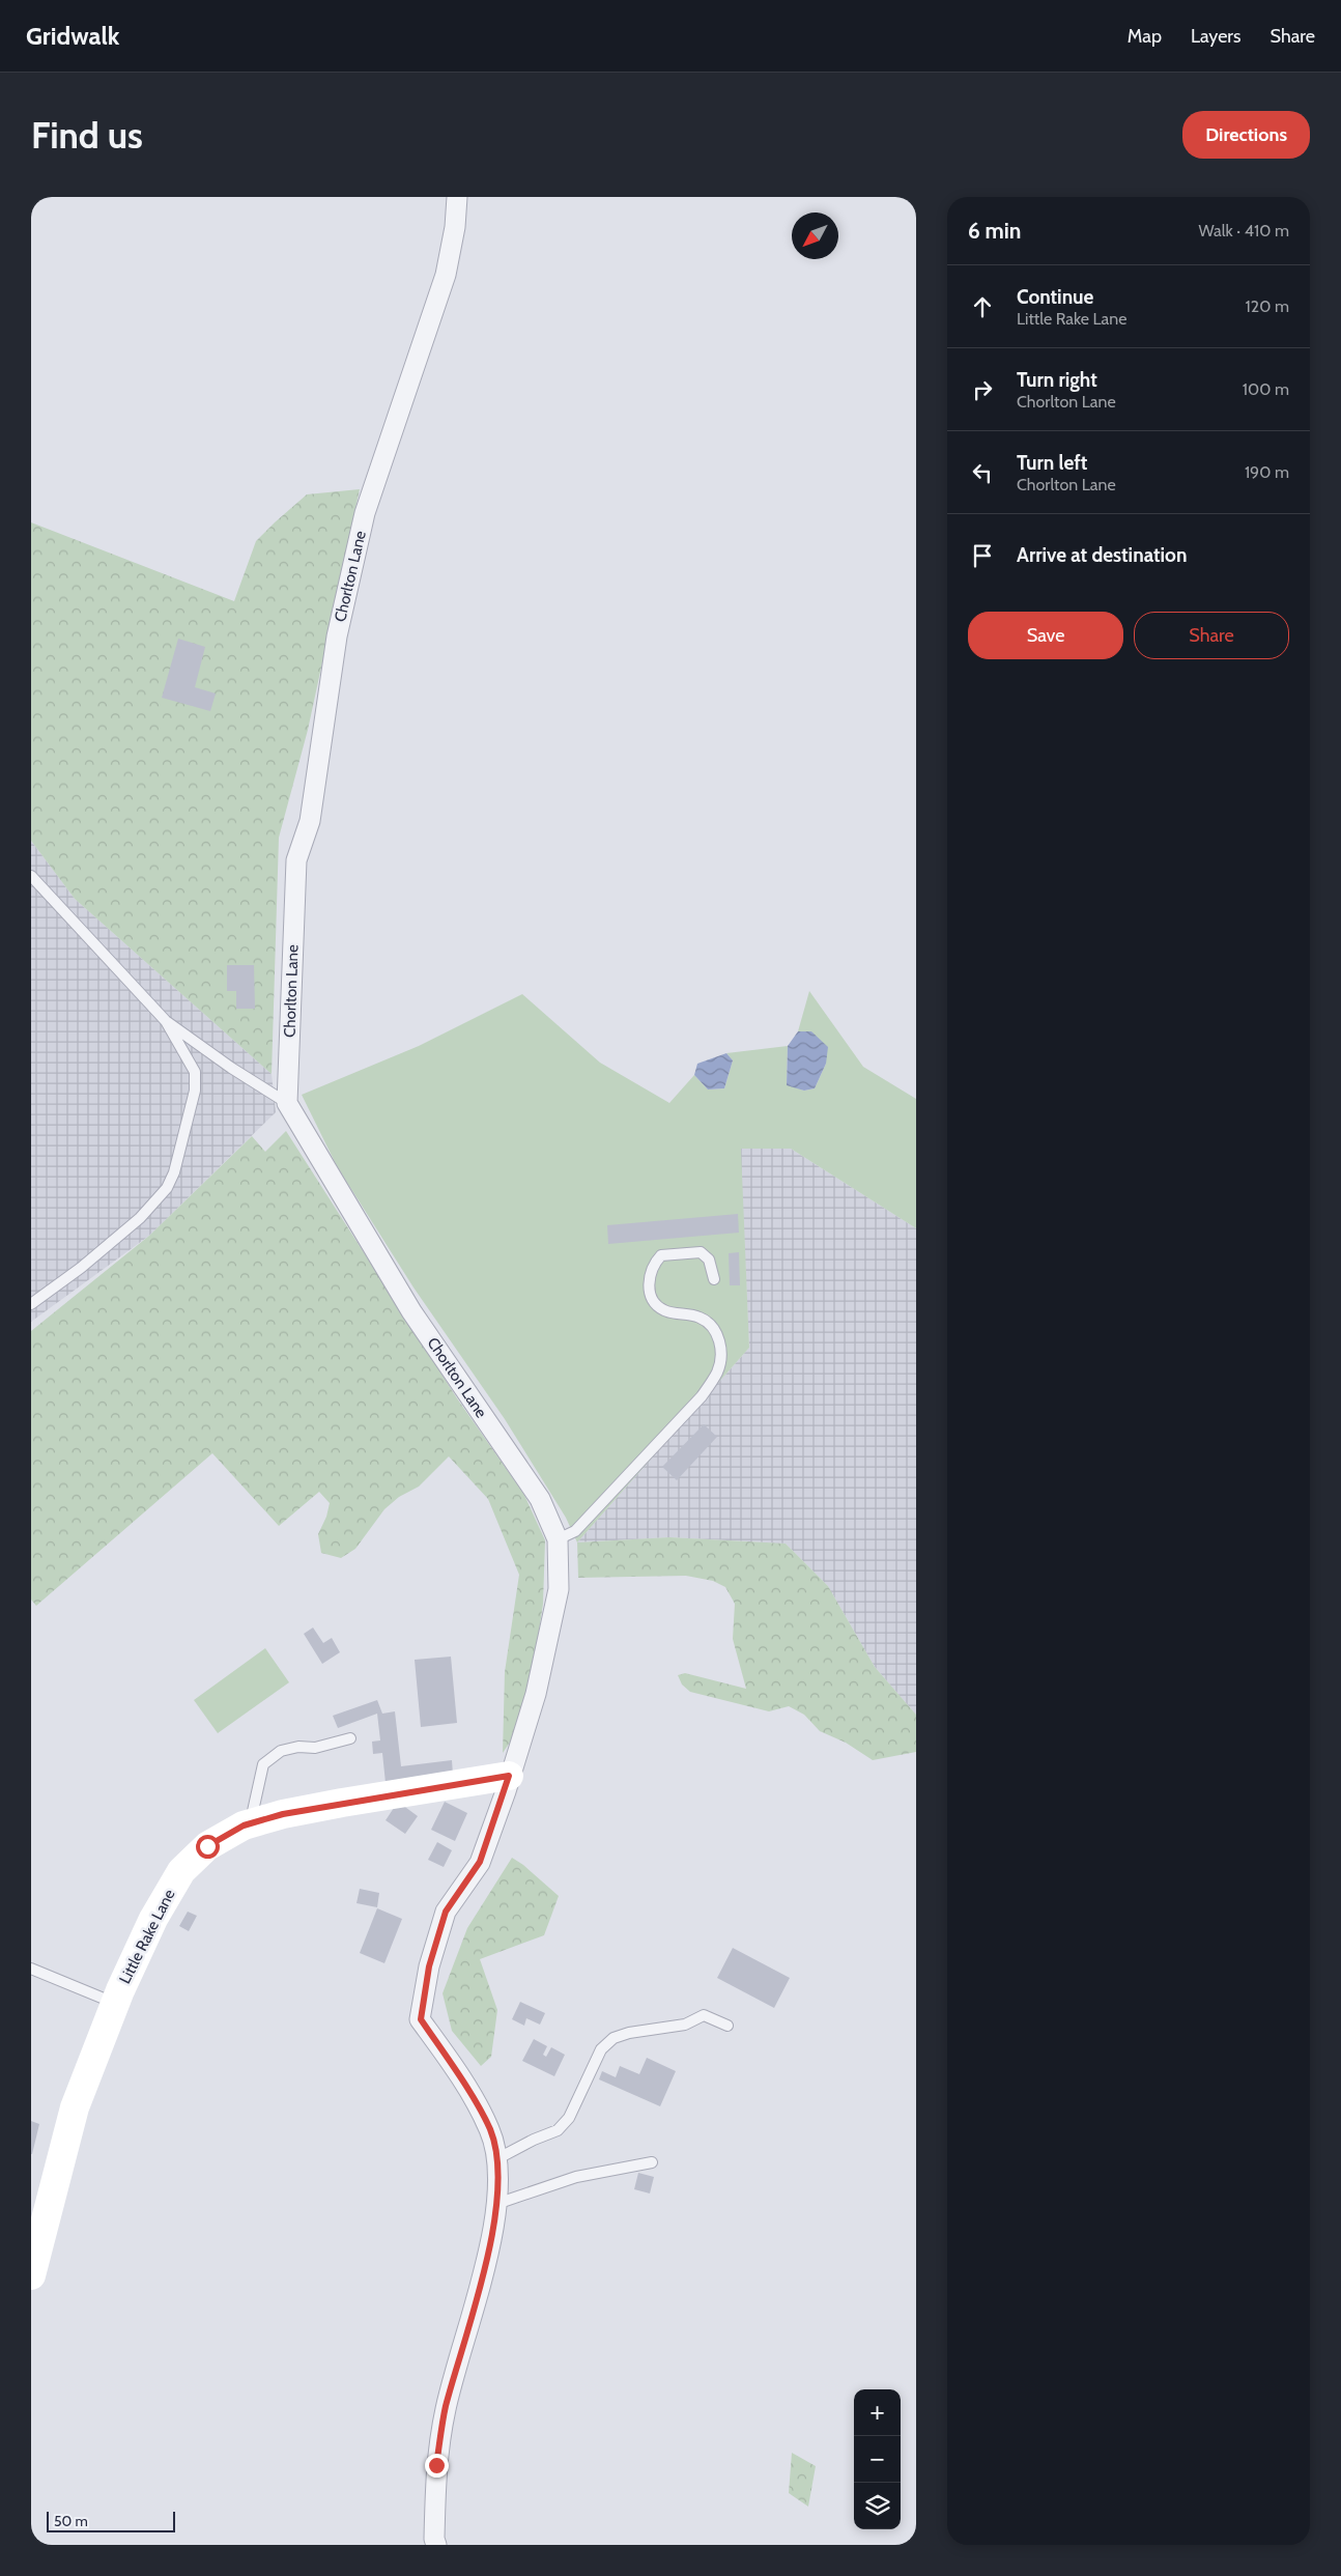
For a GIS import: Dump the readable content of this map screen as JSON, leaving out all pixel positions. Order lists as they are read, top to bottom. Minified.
{"streets":{"street":["Chorlton Lane","Little Rake Lane"]},"crossings":[["Chorlton Lane","Little Rake Lane"]],"scale_bar":"50 m","north":"bottom left","page":{"header":"Gridwalk","nav":["Map","Layers","Share"],"buttons":["Directions",["Save","Share"]],"title":"Find us","heading":["6 min","Walk · 410 m"],"list":[["Continue","Little Rake Lane","120 m"],["Turn right","Chorlton Lane","100 m"],["Turn left","Chorlton Lane","190 m"],"Arrive at destination"],"map_buttons":["+","−"],"scale":"50 m"}}
